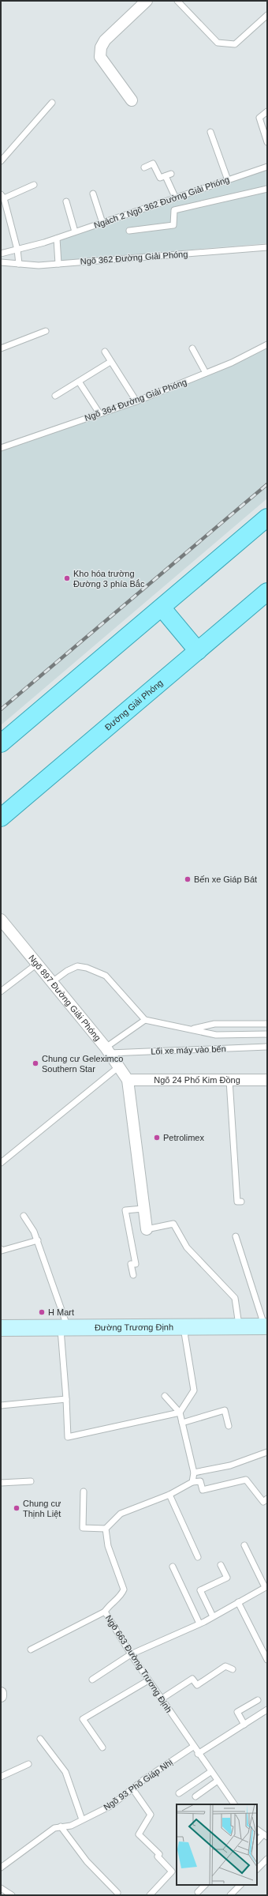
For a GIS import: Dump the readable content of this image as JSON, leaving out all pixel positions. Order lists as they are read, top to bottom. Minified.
{"streets":{"main road":["Đường Giải Phóng","Đường Trương Định"],"street":["Ngõ 897 Đường Giải Phóng","Ngõ 24 Phố Kim Đồng"],"lane":["Ngách 2 Ngõ 362 Đường Giải Phóng","Ngõ 362 Đường Giải Phóng","Ngõ 364 Đường Giải Phóng","Lối xe máy vào bến","Ngõ 663 Đường Trương Định","Ngõ 93 Phố Giáp Nhị"]},"crossings":[["Ngõ 897 Đường Giải Phóng","Lối xe máy vào bến"],["Ngõ 897 Đường Giải Phóng","Ngõ 24 Phố Kim Đồng"],["Ngõ 663 Đường Trương Định","Ngõ 93 Phố Giáp Nhị"]],"places":["Kho hóa trường Đường 3 phía Bắc","Bến xe Giáp Bát","Chung cư Geleximco Southern Star","Petrolimex","H Mart","Chung cư Thịnh Liệt"]}
